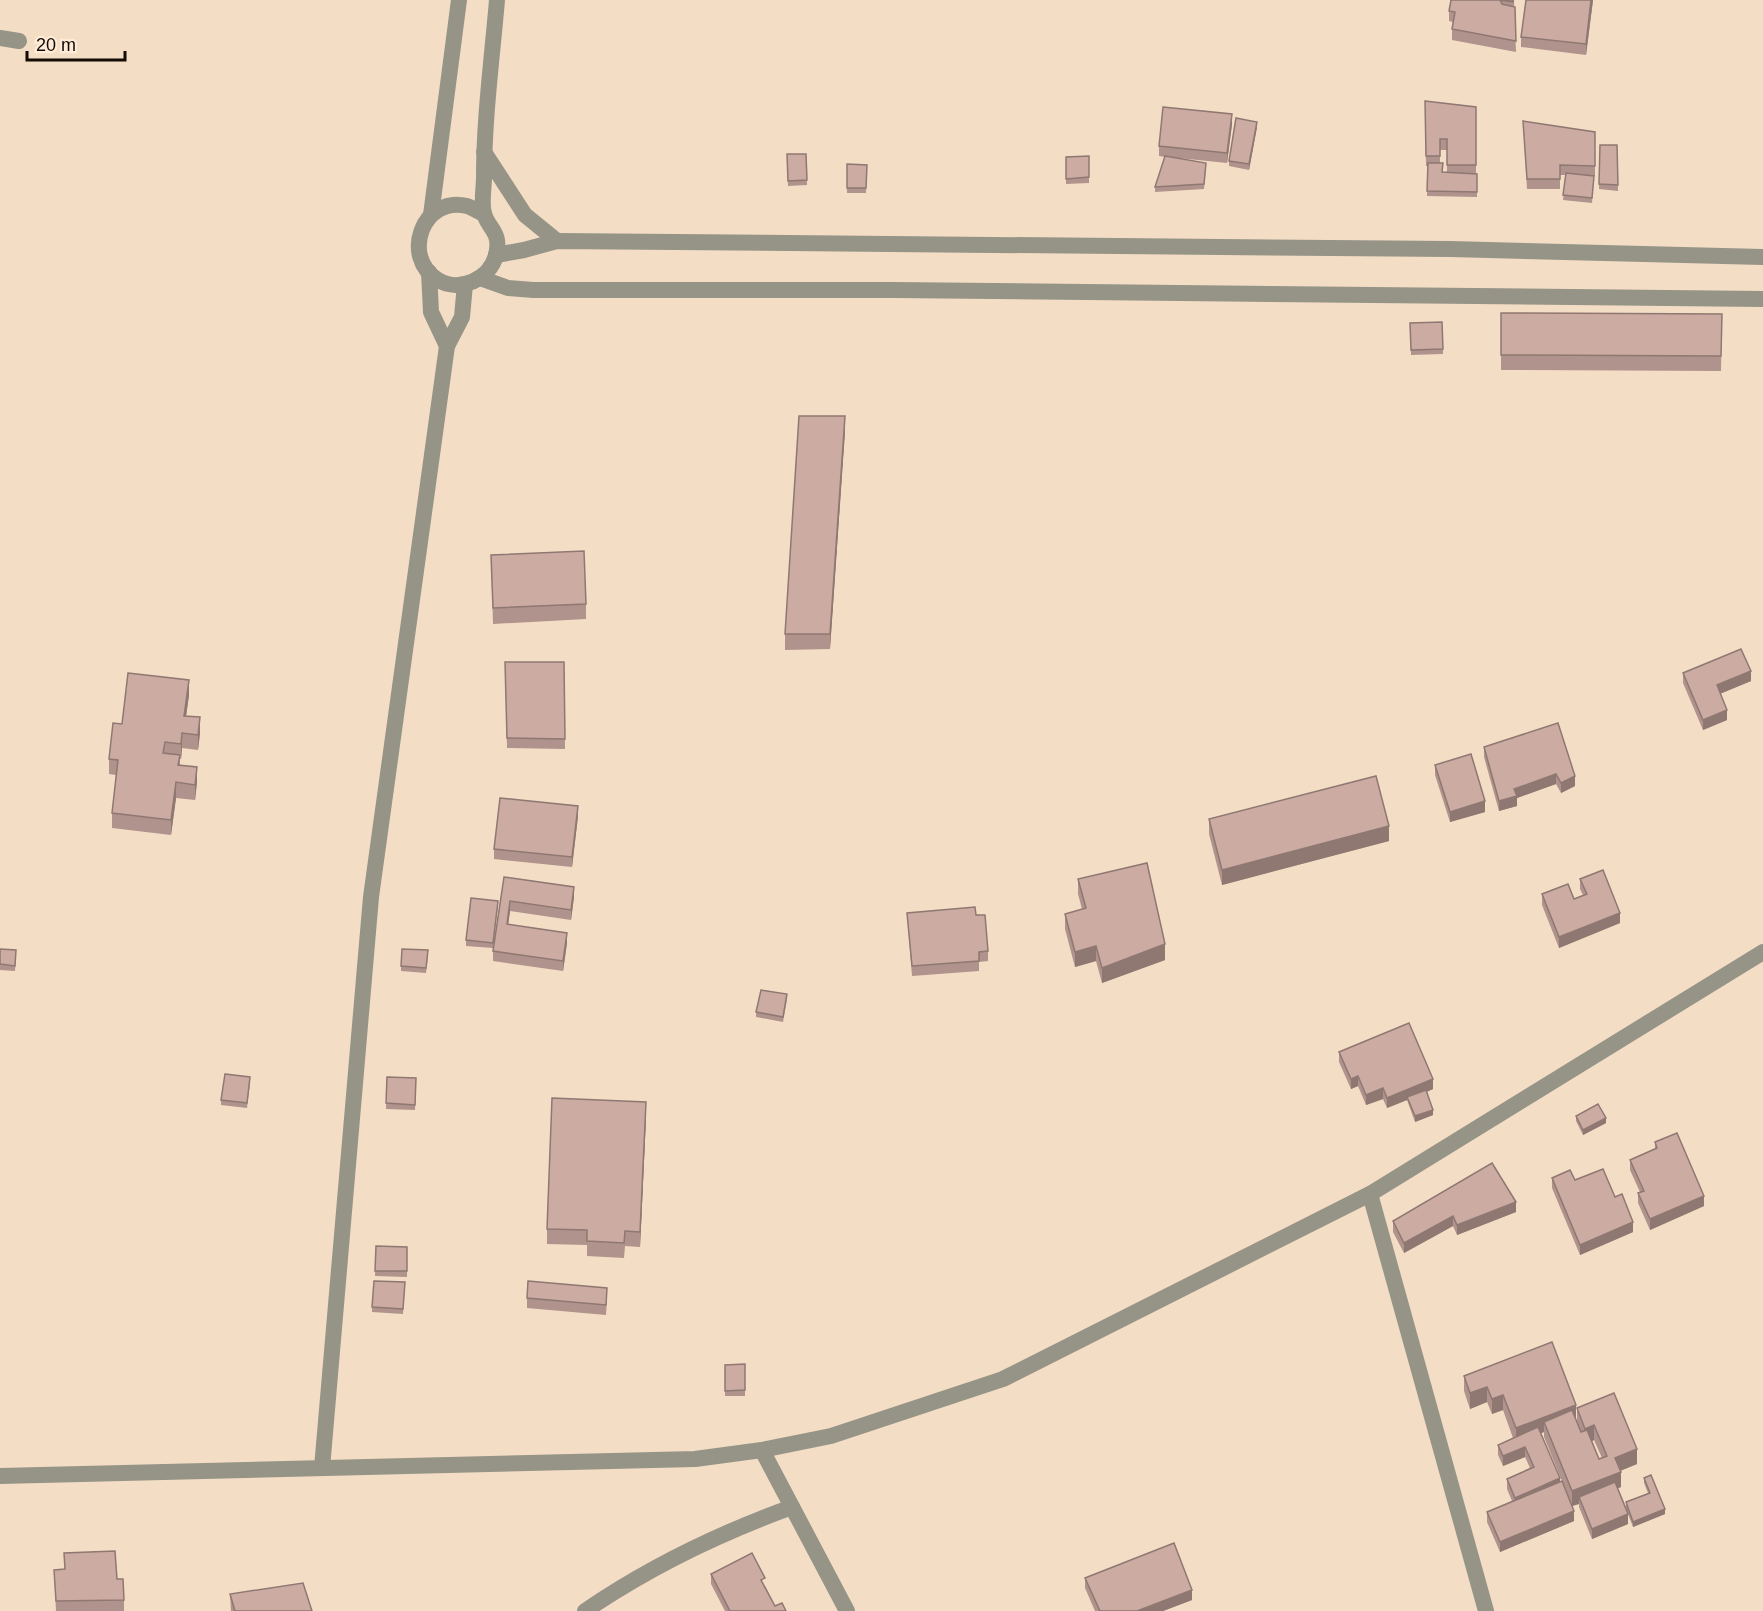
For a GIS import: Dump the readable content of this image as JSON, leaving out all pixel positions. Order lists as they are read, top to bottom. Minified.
{"scale_bar":"20 m"}
